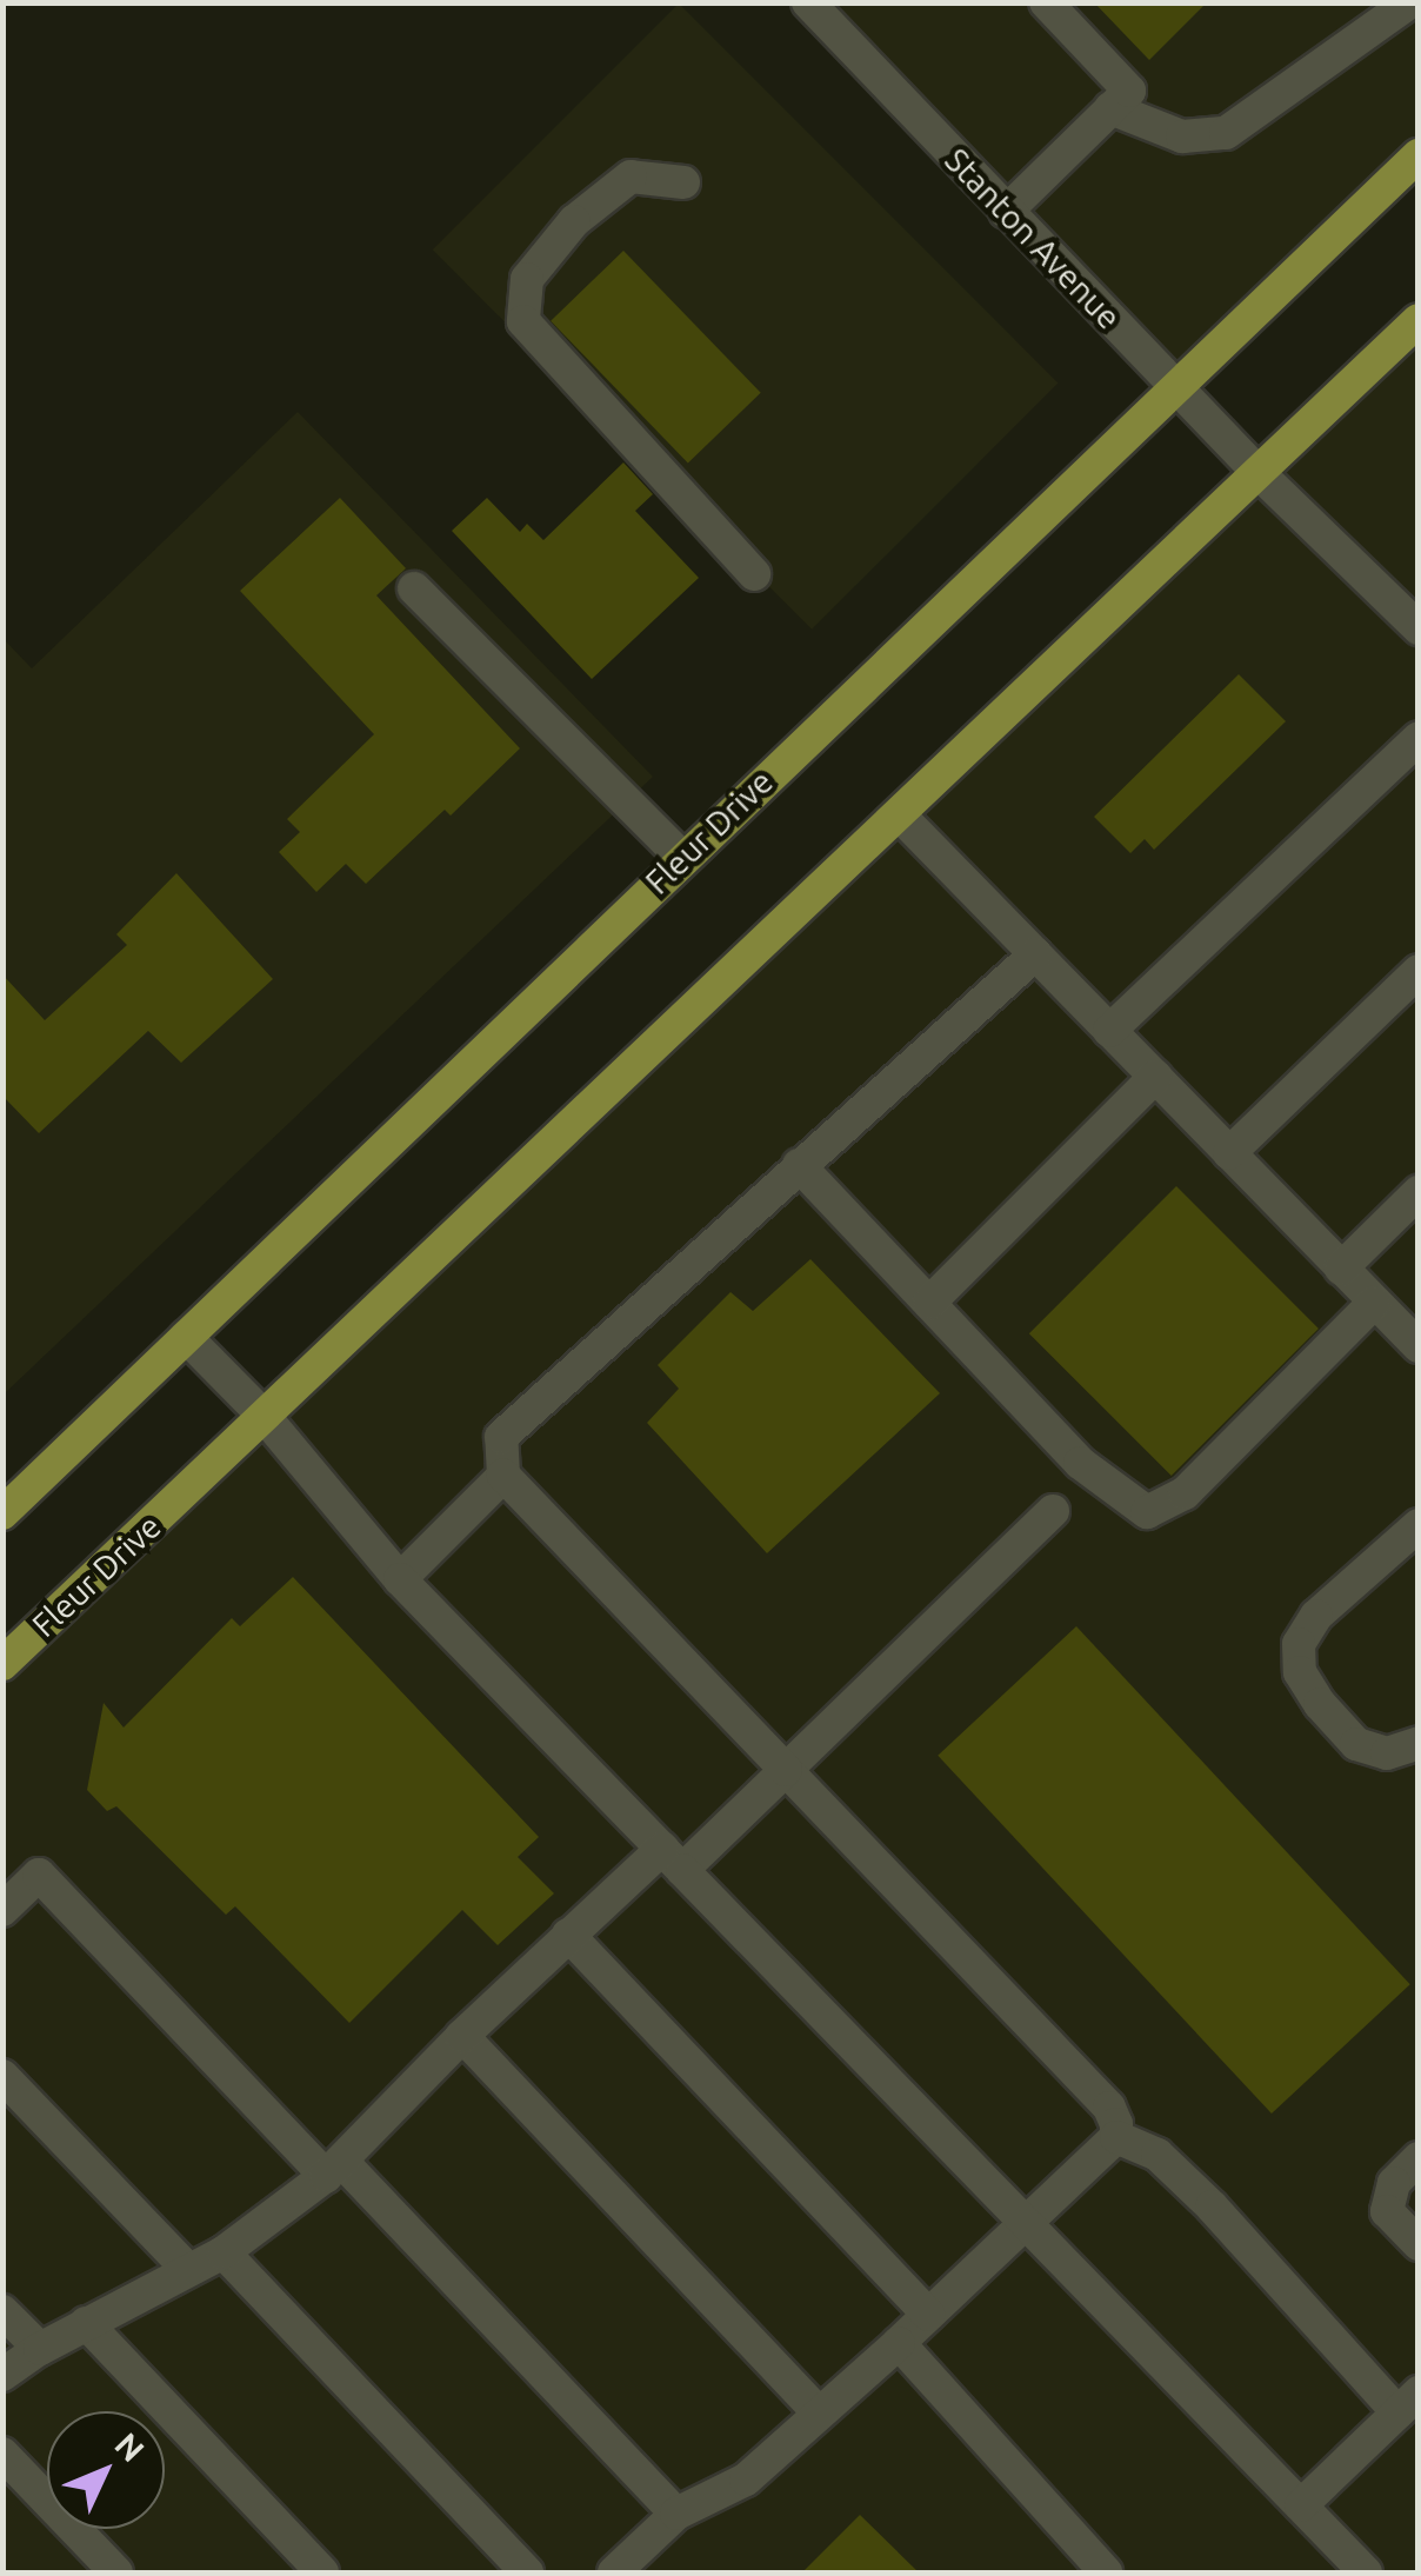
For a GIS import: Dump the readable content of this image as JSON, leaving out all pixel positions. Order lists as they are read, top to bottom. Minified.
{"streets":{"main road":["Fleur Drive"],"street":["Stanton Avenue"]},"crossings":[["Stanton Avenue","Fleur Drive"]],"north":"top right"}
